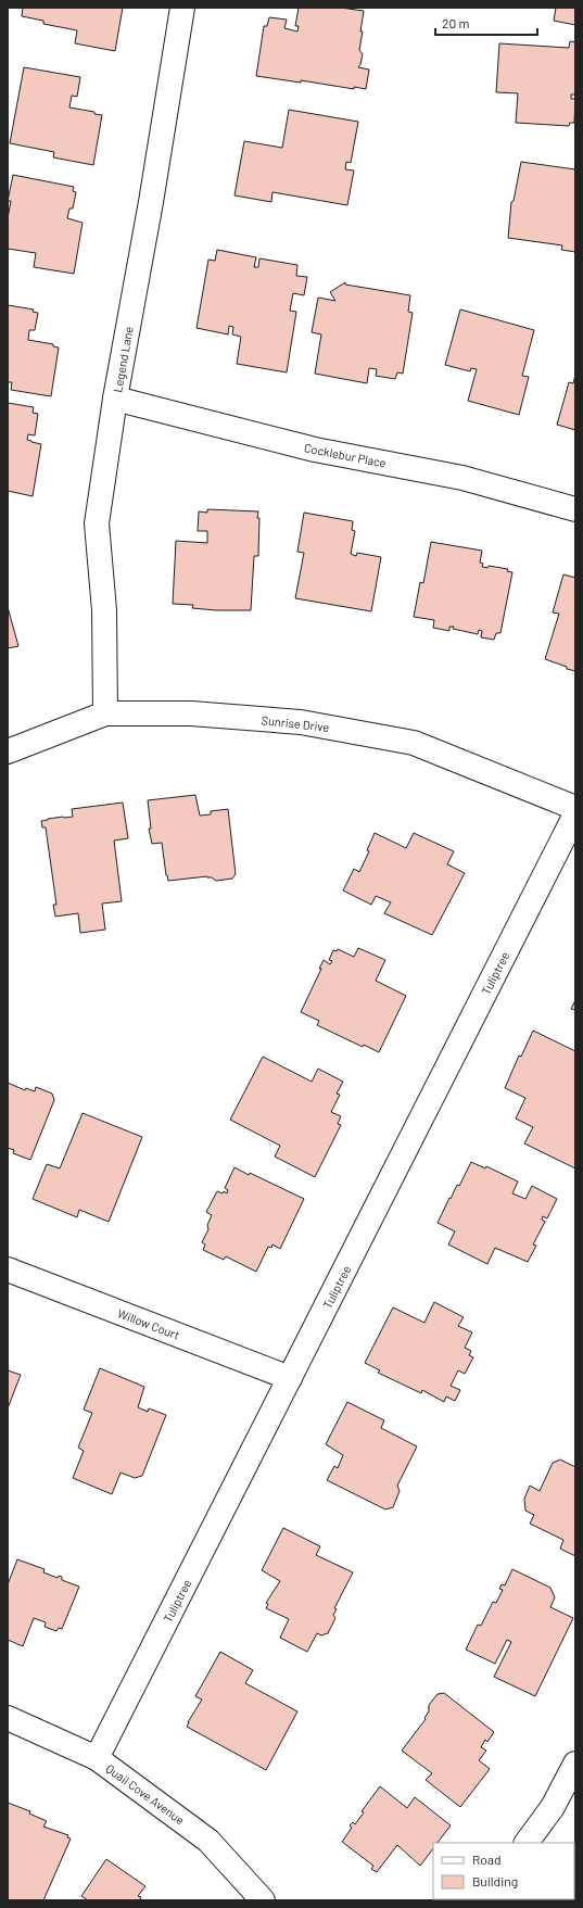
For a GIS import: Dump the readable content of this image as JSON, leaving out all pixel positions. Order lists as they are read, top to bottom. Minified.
{"streets":{"street":["Legend Lane","Cocklebur Place","Sunrise Drive","Tuliptree","Willow Court","Quail Cove Avenue"]},"crossings":[["Legend Lane","Cocklebur Place"],["Legend Lane","Sunrise Drive"],["Tuliptree","Willow Court"],["Tuliptree","Quail Cove Avenue"]],"legend":["Road","Building"],"scale_bar":"20 m"}
